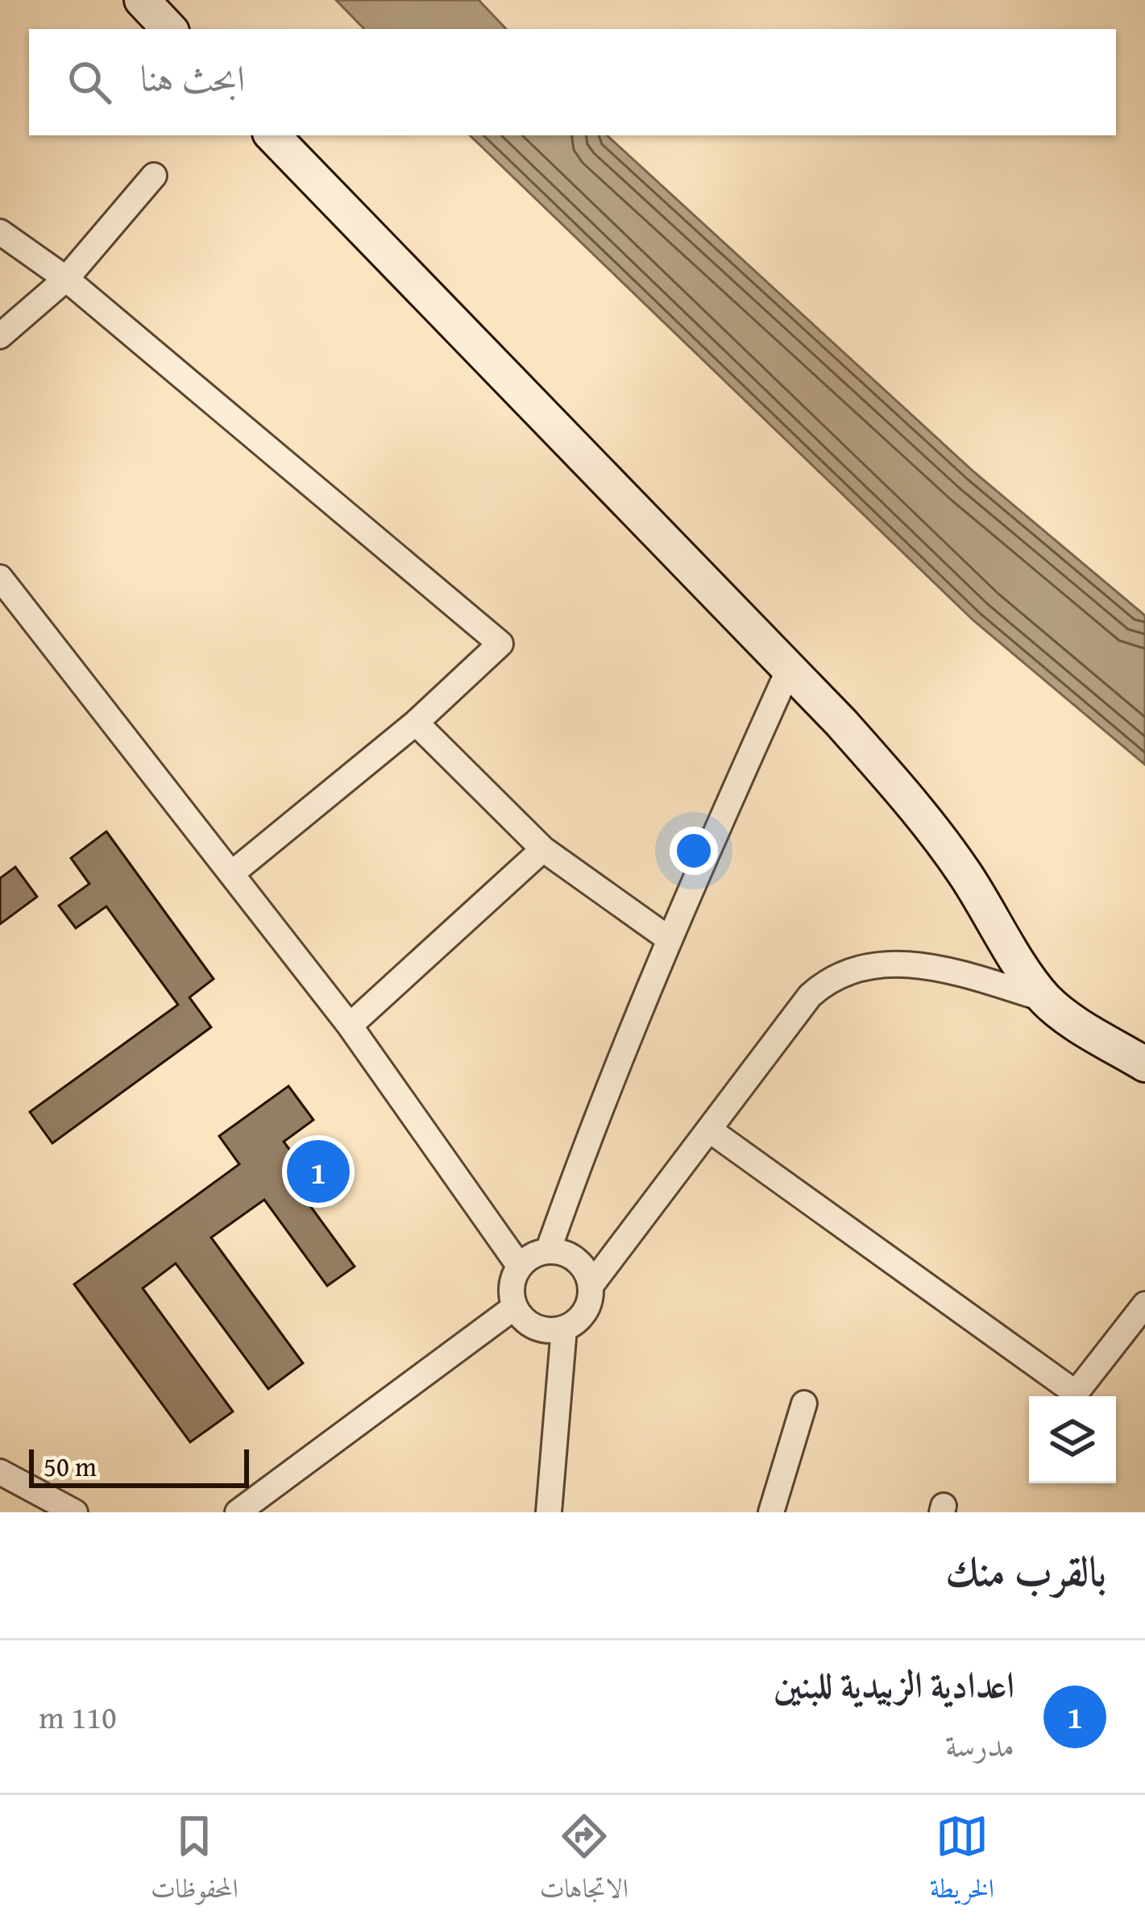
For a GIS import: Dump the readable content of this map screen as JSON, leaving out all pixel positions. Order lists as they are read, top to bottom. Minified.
{"scale_bar":"50 m","page":{"search":"ابحث هنا","pins":"1","scale":"50 m","heading":"بالقرب منك","list":[{"mark":"1","name":"اعدادية الزبيدية للبنين","note":"مدرسة","value":"110 m"}],"nav":["الخريطة","الاتجاهات","المحفوظات"]}}
